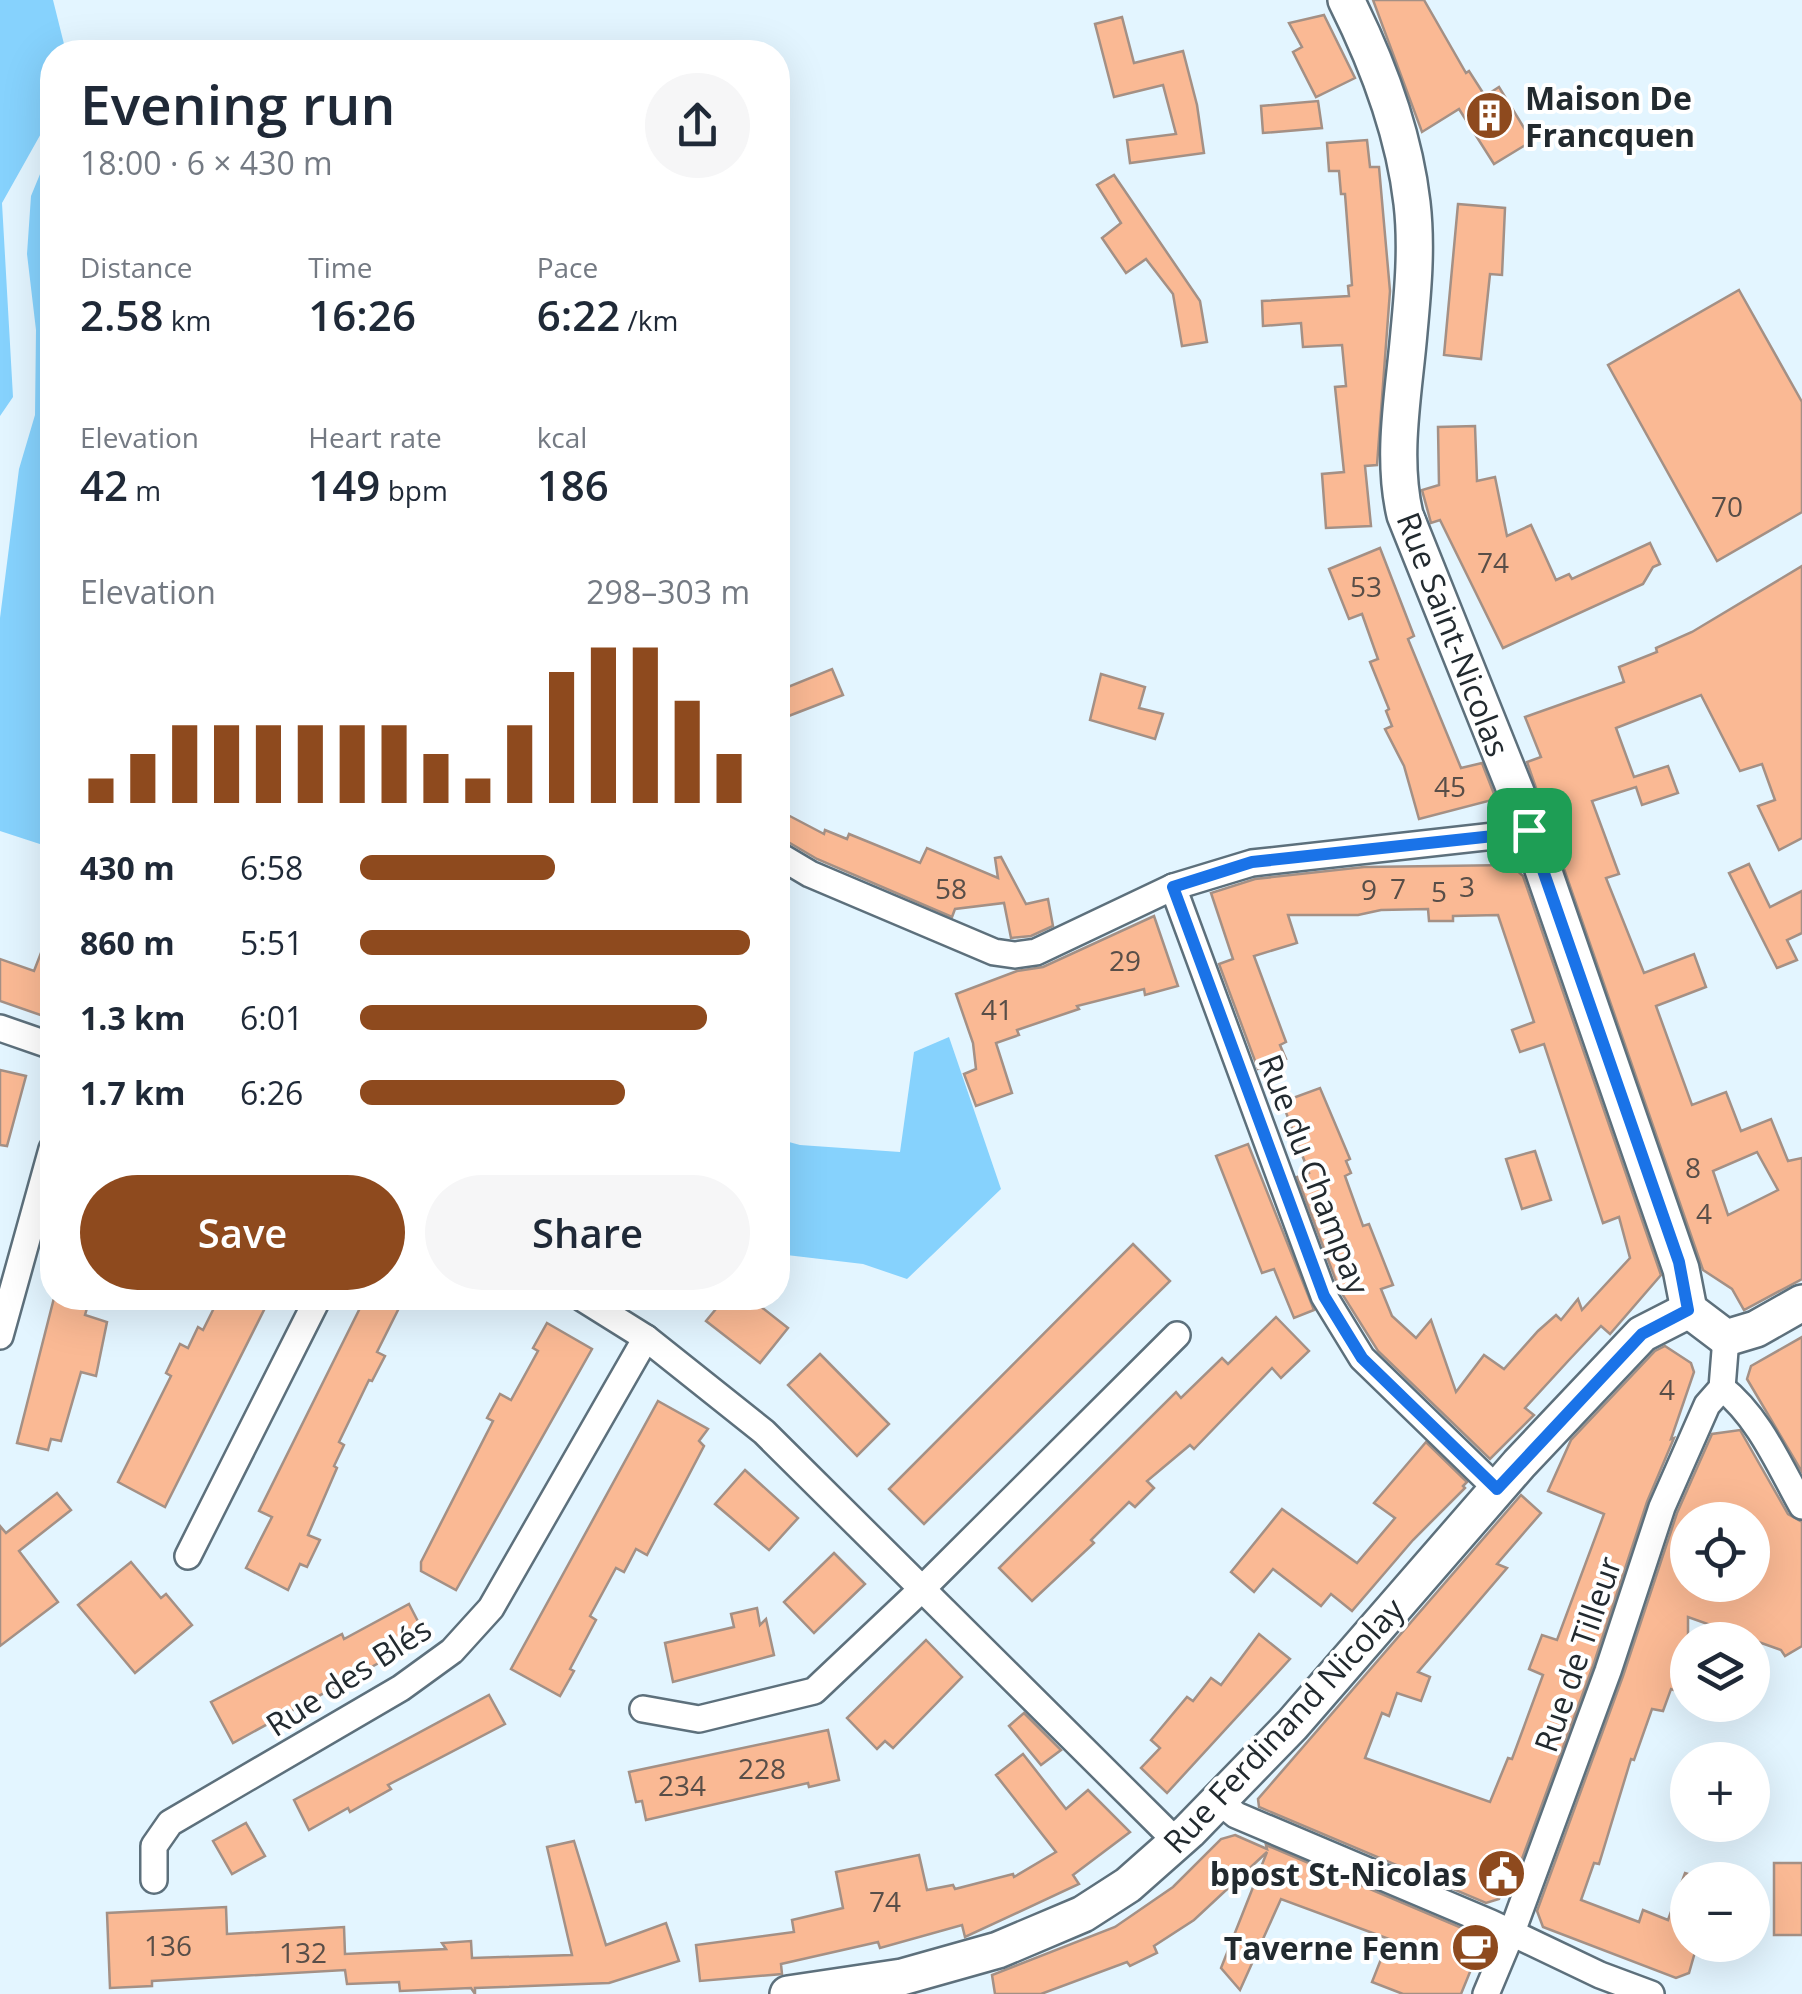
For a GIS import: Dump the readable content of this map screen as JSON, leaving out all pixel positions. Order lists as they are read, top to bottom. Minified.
{"streets":{"street":["Rue Saint-Nicolas","Rue du Champay","Rue de Tilleur","Rue des Blés","Rue Ferdinand Nicolay"]},"crossings":[["Rue Saint-Nicolas","Rue Ferdinand Nicolay"],["Rue du Champay","Rue Ferdinand Nicolay"]],"places":{"building":["Maison De Francquen"],"public building":["bpost St-Nicolas"],"cafe":["Taverne Fenn"]},"house_numbers":["70","74","53","45","3","58","7","9","5","29","41","8","4","4","228","234","74","136","132"],"page":{"heading":["Evening run","18:00 · 6 × 430 m"],"stats":[["Distance","2.58 km"],["Time","16:26"],["Pace","6:22 /km"],["Elevation","42 m"],["Heart rate","149 bpm"],["kcal","186"]],"chart":["Elevation","298–303 m"],"list":[{"name":"430 m","note":"6:58"},{"name":"860 m","note":"5:51"},{"name":"1.3 km","note":"6:01"},{"name":"1.7 km","note":"6:26"}],"buttons":["Save","Share"],"map_buttons":["+","−"]}}
